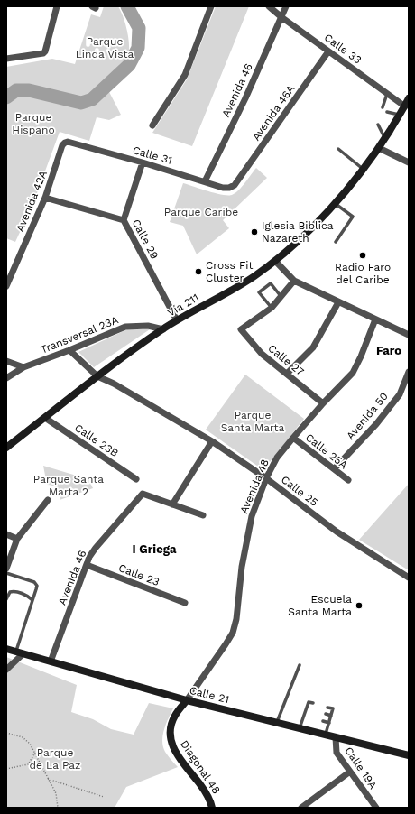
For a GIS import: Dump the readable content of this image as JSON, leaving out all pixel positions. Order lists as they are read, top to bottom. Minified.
{"streets":{"main road":["Vía 211","Calle 21","Diagonal 48"],"street":["Calle 33","Avenida 46","Avenida 46A","Calle 31","Avenida 42A","Calle 29","Transversal 23A","Calle 27","Avenida 50","Calle 23B","Calle 25A","Avenida 48","Calle 25","Calle 23","Calle 19A"]},"crossings":[["Calle 33","Avenida 46"],["Calle 33","Avenida 46A"],["Calle 33","Vía 211"],["Avenida 46","Calle 31"],["Avenida 46","Calle 23"],["Avenida 46","Calle 21"],["Avenida 46A","Calle 31"],["Calle 31","Avenida 42A"],["Avenida 42A","Calle 29"],["Calle 29","Vía 211"],["Vía 211","Transversal 23A"],["Vía 211","Calle 23B"],["Vía 211","Calle 25"],["Transversal 23A","Calle 25"],["Calle 27","Avenida 48"],["Avenida 50","Calle 25A"],["Calle 25A","Avenida 48"],["Avenida 48","Calle 25"],["Avenida 48","Calle 21"],["Avenida 48","Diagonal 48"],["Calle 21","Diagonal 48"],["Calle 21","Calle 19A"]],"districts":["Faro","I Griega"],"parks":["Parque Linda Vista","Parque Hispano","Parque Caribe","Parque Santa Marta","Parque Santa Marta 2","Parque de La Paz"],"places":["Iglesia Biblica Nazareth","Radio Faro del Caribe","Cross Fit Cluster","Escuela Santa Marta"]}
